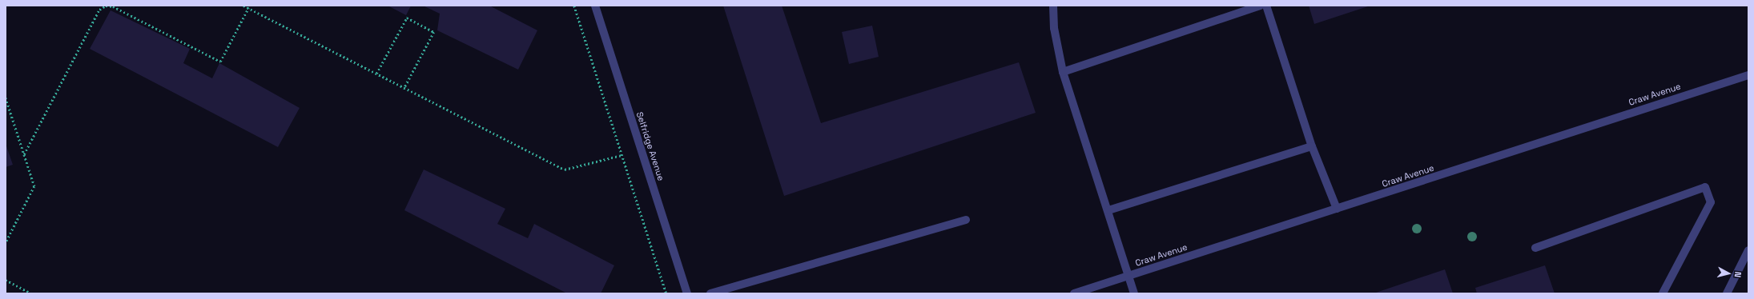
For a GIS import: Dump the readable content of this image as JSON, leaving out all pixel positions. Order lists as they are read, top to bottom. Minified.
{"streets":{"street":["Craw Avenue","Selfridge Avenue"]},"north":"right"}
